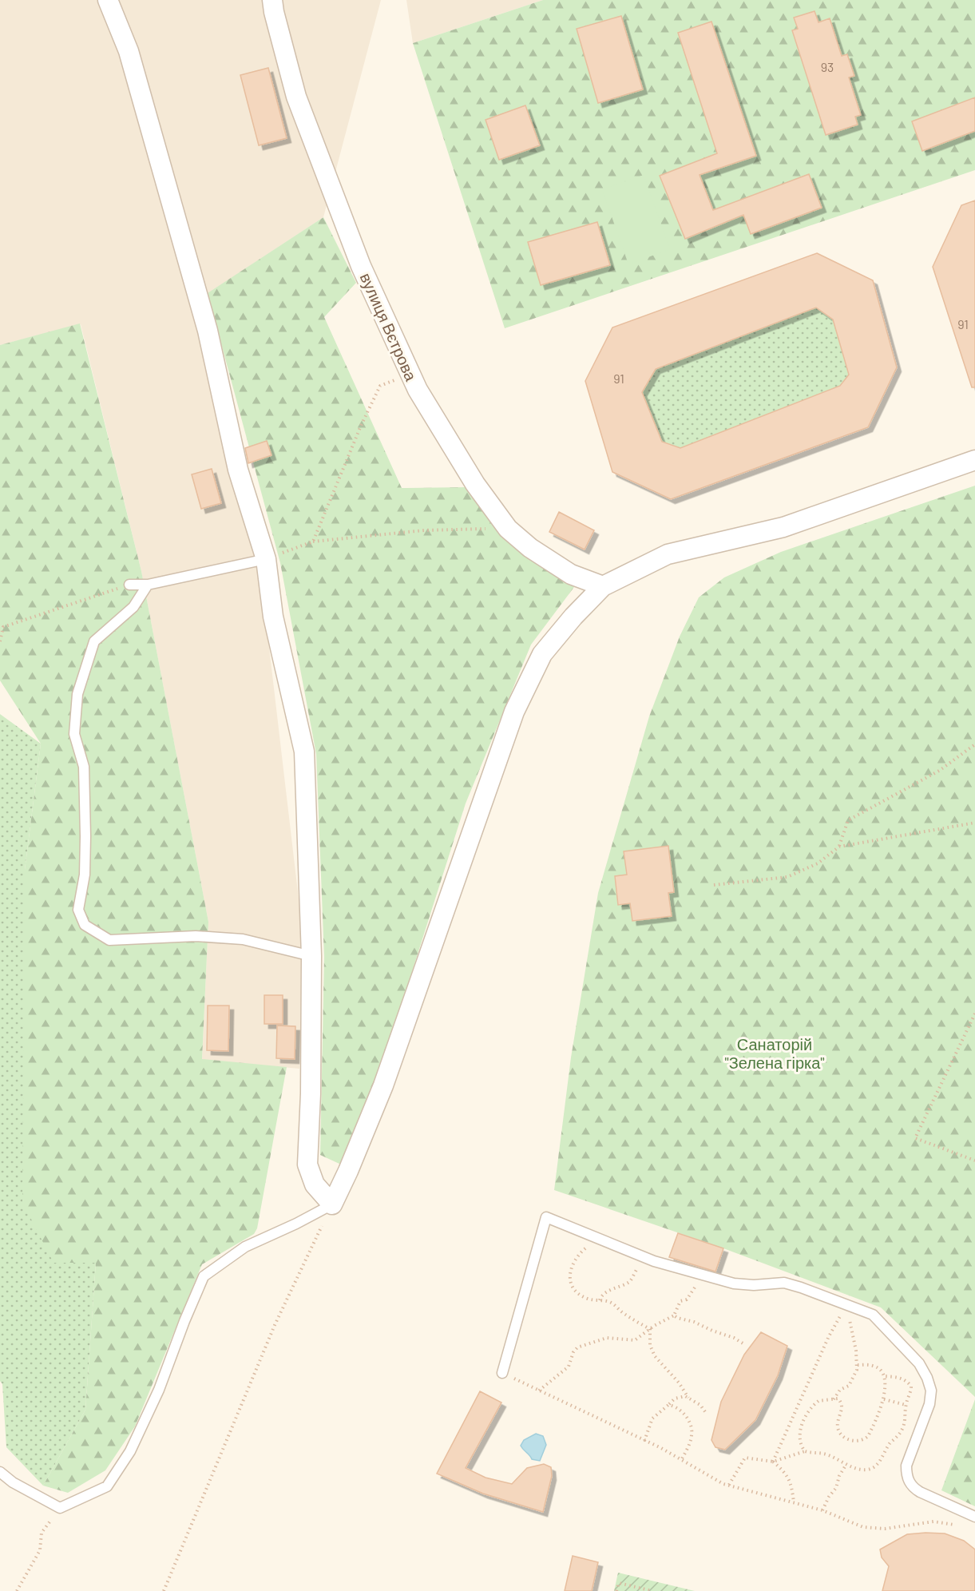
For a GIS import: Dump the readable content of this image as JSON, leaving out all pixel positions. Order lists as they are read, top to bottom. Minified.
{"streets":{"street":["вулиця Вєтрова"]},"parks":["Санаторій \"Зелена гірка\""],"house_numbers":["93","91","91"]}
